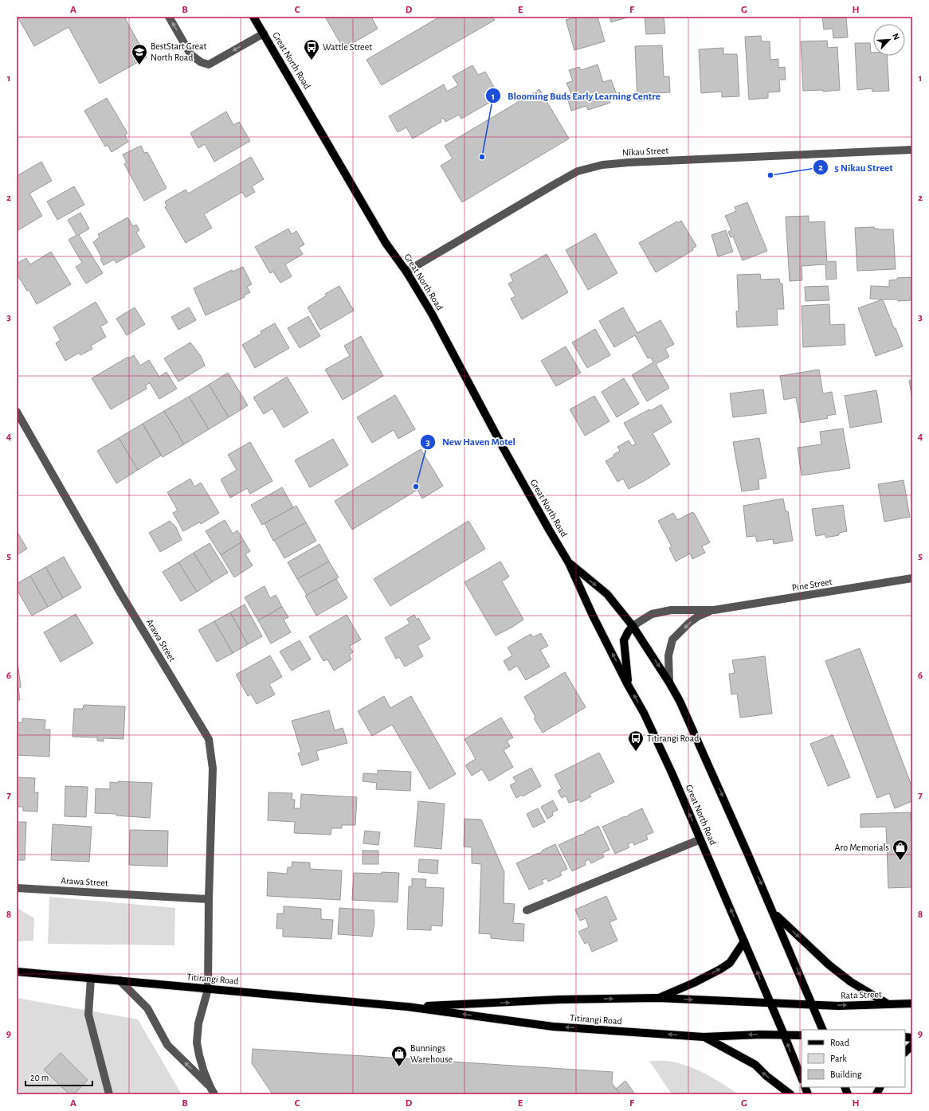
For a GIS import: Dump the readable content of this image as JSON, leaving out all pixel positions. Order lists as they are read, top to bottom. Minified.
{"streets":{"main road":["Great North Road","Titirangi Road","Rata Street"],"street":["Nīkau Street","Pine Street","Arawa Street"]},"crossings":[["Great North Road","Nīkau Street"],["Great North Road","Pine Street"],["Great North Road","Titirangi Road"],["Great North Road","Rata Street"],["Arawa Street","Titirangi Road"],["Titirangi Road","Rata Street"]],"one_way":["Rata Street"],"places":{"bus stop":["Wattle Street","Titirangi Road"],"school or university":["BestStart Great North Road"],"other":["Blooming Buds Early Learning Centre","5 Nīkau Street","New Haven Motel"],"shop":["Aro Memorials","Bunnings Warehouse"]},"legend":["Road","Park","Building"],"scale_bar":"20 m","north":"top right","grid":{"columns":["A","B","C","D","E","F","G","H"],"rows":["1","2","3","4","5","6","7","8","9"]}}
